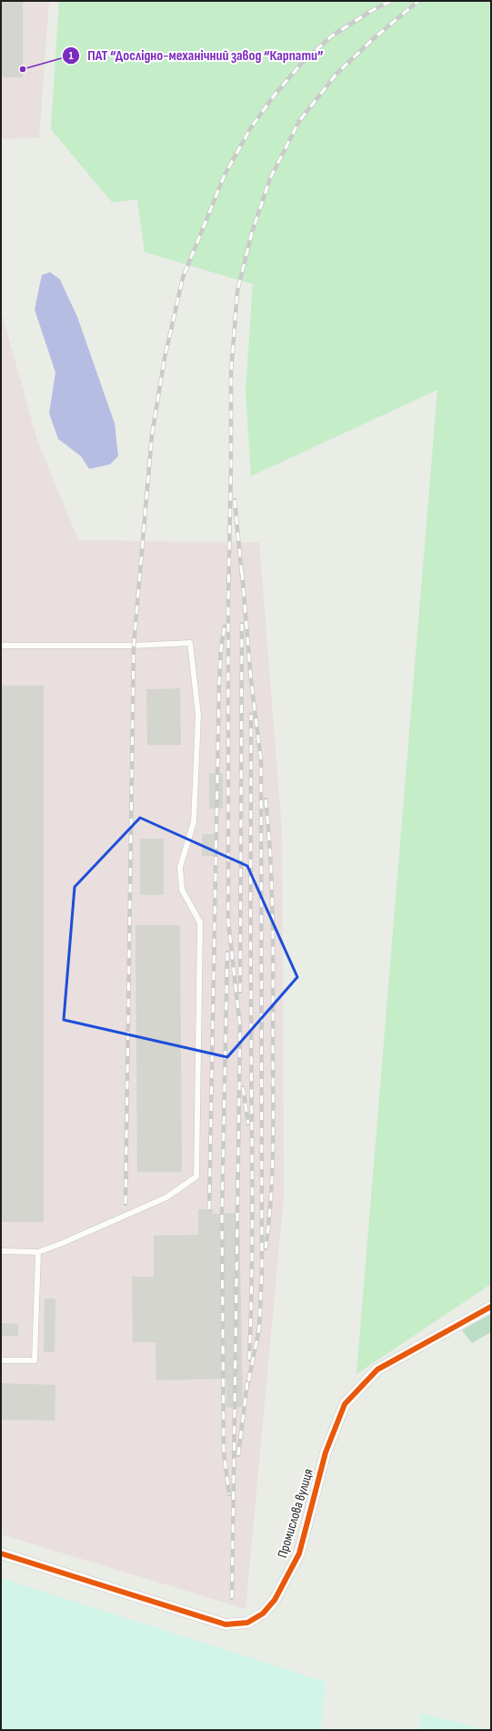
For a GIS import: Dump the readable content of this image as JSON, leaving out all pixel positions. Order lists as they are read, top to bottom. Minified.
{"streets":{"street":["Промислова вулиця"]},"places":["ПАТ “Дослідно-механічний завод “Карпати”"]}
